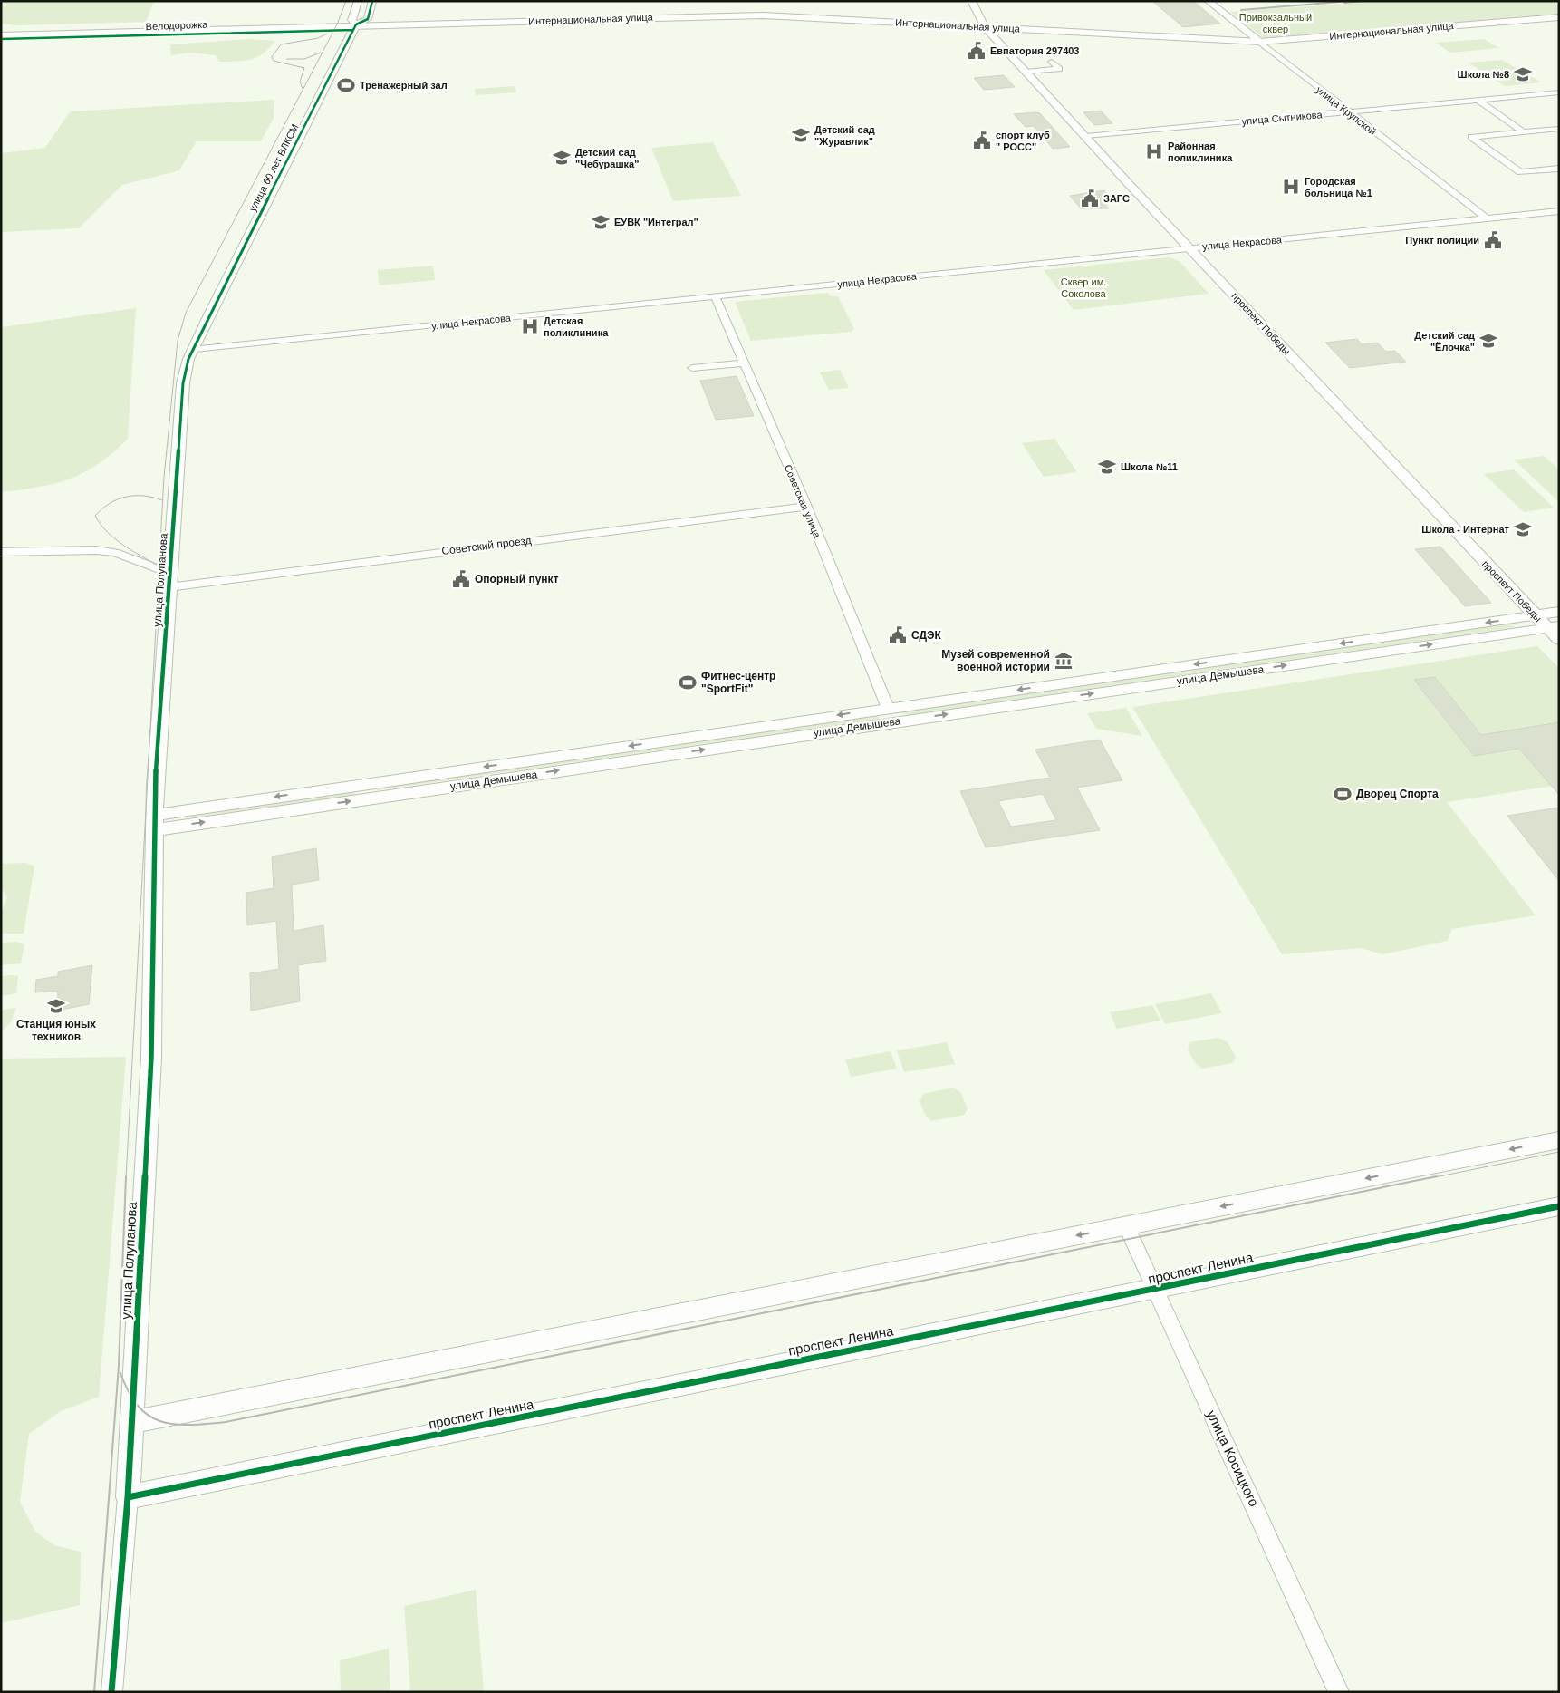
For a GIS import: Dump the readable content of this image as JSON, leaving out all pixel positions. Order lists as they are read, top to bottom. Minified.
{"streets":{"main road":["Интернациональная улица"],"street":["улица Крупской","улица Сытникова","улица 60 лет ВЛКСМ","улица Некрасова","проспект Победы","Советская улица","Советский проезд","улица Полупанова","улица Демышева","проспект Ленина","улица Косицкого"],"cycle path":["Велодорожка"]},"crossings":[["Интернациональная улица","улица Крупской"],["Интернациональная улица","улица 60 лет ВЛКСМ"],["Интернациональная улица","проспект Победы"],["улица Крупской","улица Сытникова"],["улица Крупской","улица Некрасова"],["улица Сытникова","проспект Победы"],["улица 60 лет ВЛКСМ","улица Некрасова"],["улица 60 лет ВЛКСМ","улица Полупанова"],["улица Некрасова","проспект Победы"],["улица Некрасова","Советская улица"],["улица Некрасова","улица Полупанова"],["проспект Победы","улица Демышева"],["Советская улица","Советский проезд"],["Советская улица","улица Демышева"],["Советский проезд","улица Полупанова"],["улица Полупанова","улица Демышева"],["улица Полупанова","проспект Ленина"],["проспект Ленина","улица Косицкого"]],"parks":["Привокзальный сквер","Сквер им. Соколова"],"places":{"public building":["Евпатория 297403","спорт клуб \" РОСС\"","ЗАГС","Пункт полиции","Опорный пункт","СДЭК"],"school or university":["Школа №8","Детский сад \"Журавлик\"","Детский сад \"Чебурашка\"","ЕУВК \"Интеграл\"","Детский сад \"Ёлочка\"","Школа №11","Школа - Интернат","Станция юных техников"],"sports":["Тренажерный зал","Фитнес-центр \"SportFit\"","Дворец Спорта"],"hospital":["Районная поликлиника","Городская больница №1","Детская поликлиника"],"museum":["Музей современной военной истории"]}}
